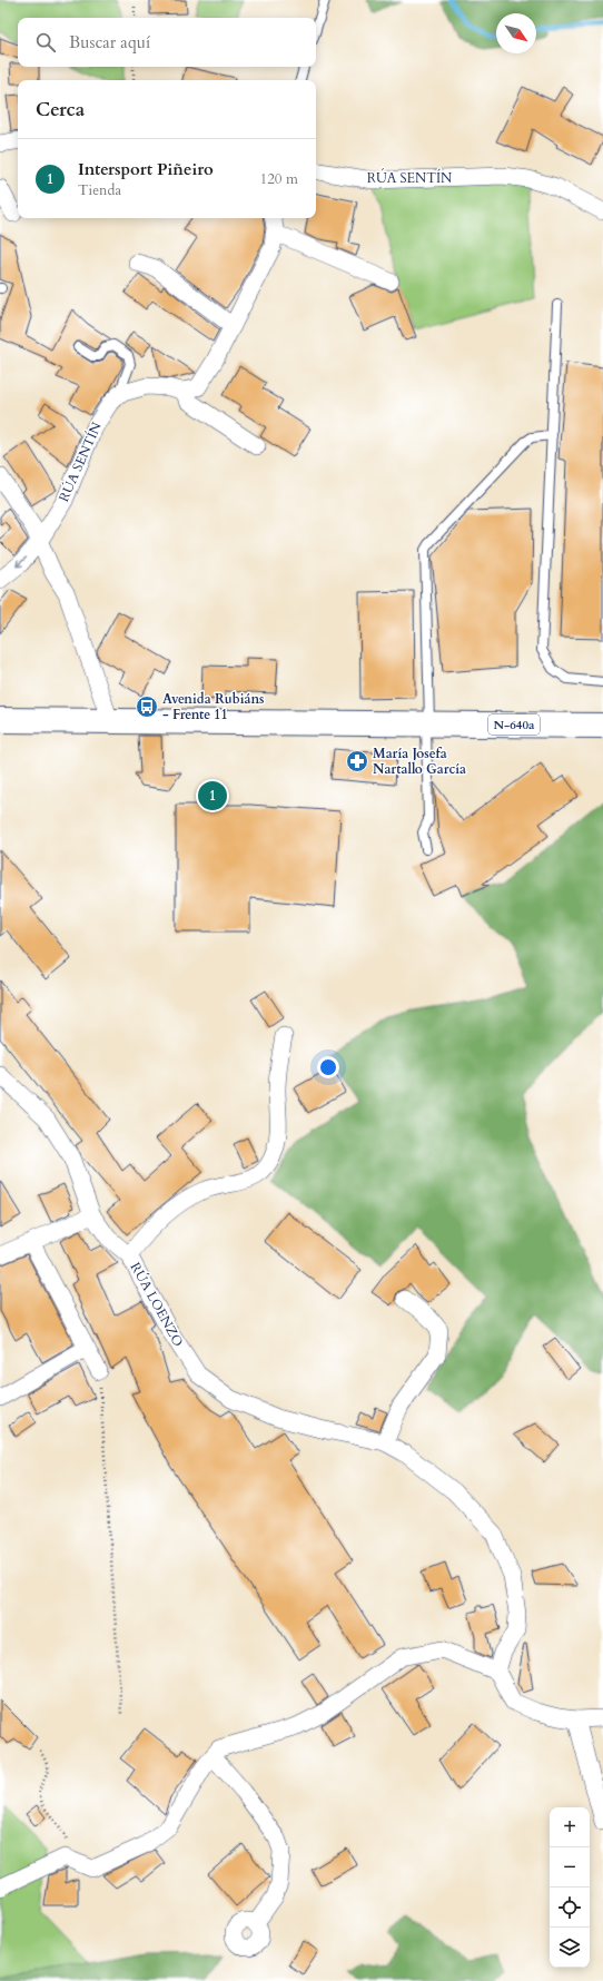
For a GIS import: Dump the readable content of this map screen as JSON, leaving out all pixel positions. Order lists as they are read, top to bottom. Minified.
{"streets":{"main road":["N-640a"],"street":["RÚA SENTÍN","RÚA LOENZO"]},"places":{"bus stop":["Avenida Rubiáns - Frente 11"],"pharmacy":["María Josefa Nartallo García"]},"north":"bottom right","page":{"search":"Buscar aquí","heading":"Cerca","list":[{"mark":"1","name":"Intersport Piñeiro","note":"Tienda","value":"120 m"}],"pins":"1","map_buttons":["+","−"]}}
